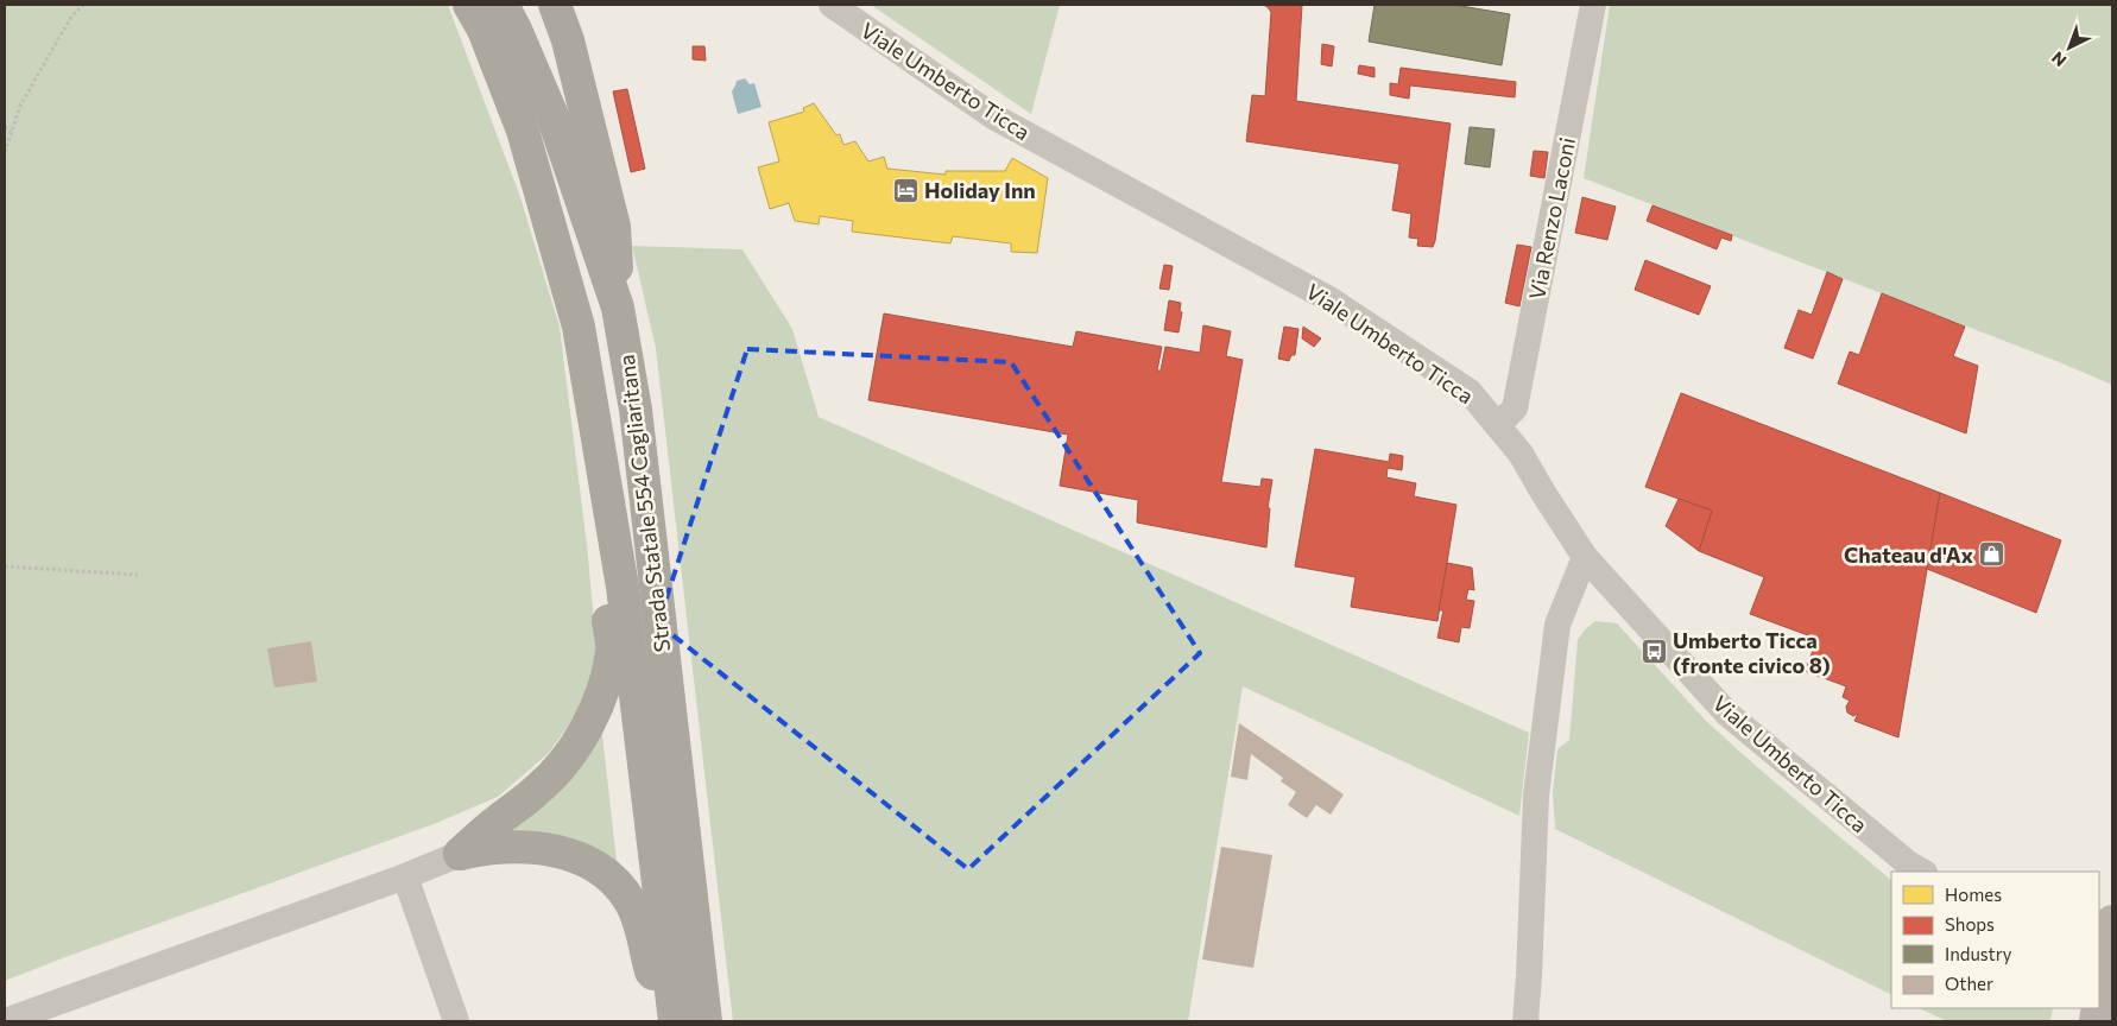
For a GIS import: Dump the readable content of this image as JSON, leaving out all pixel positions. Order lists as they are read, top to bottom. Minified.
{"streets":{"highway":["Strada Statale 554 Cagliaritana"],"street":["Viale Umberto Ticca","Via Renzo Laconi"]},"crossings":[["Viale Umberto Ticca","Via Renzo Laconi"]],"places":{"hotel":["Holiday Inn"],"shop":["Chateau d'Ax"],"bus stop":["Umberto Ticca (fronte civico 8)"]},"legend":["Homes","Shops","Industry","Other"],"north":"bottom left"}
